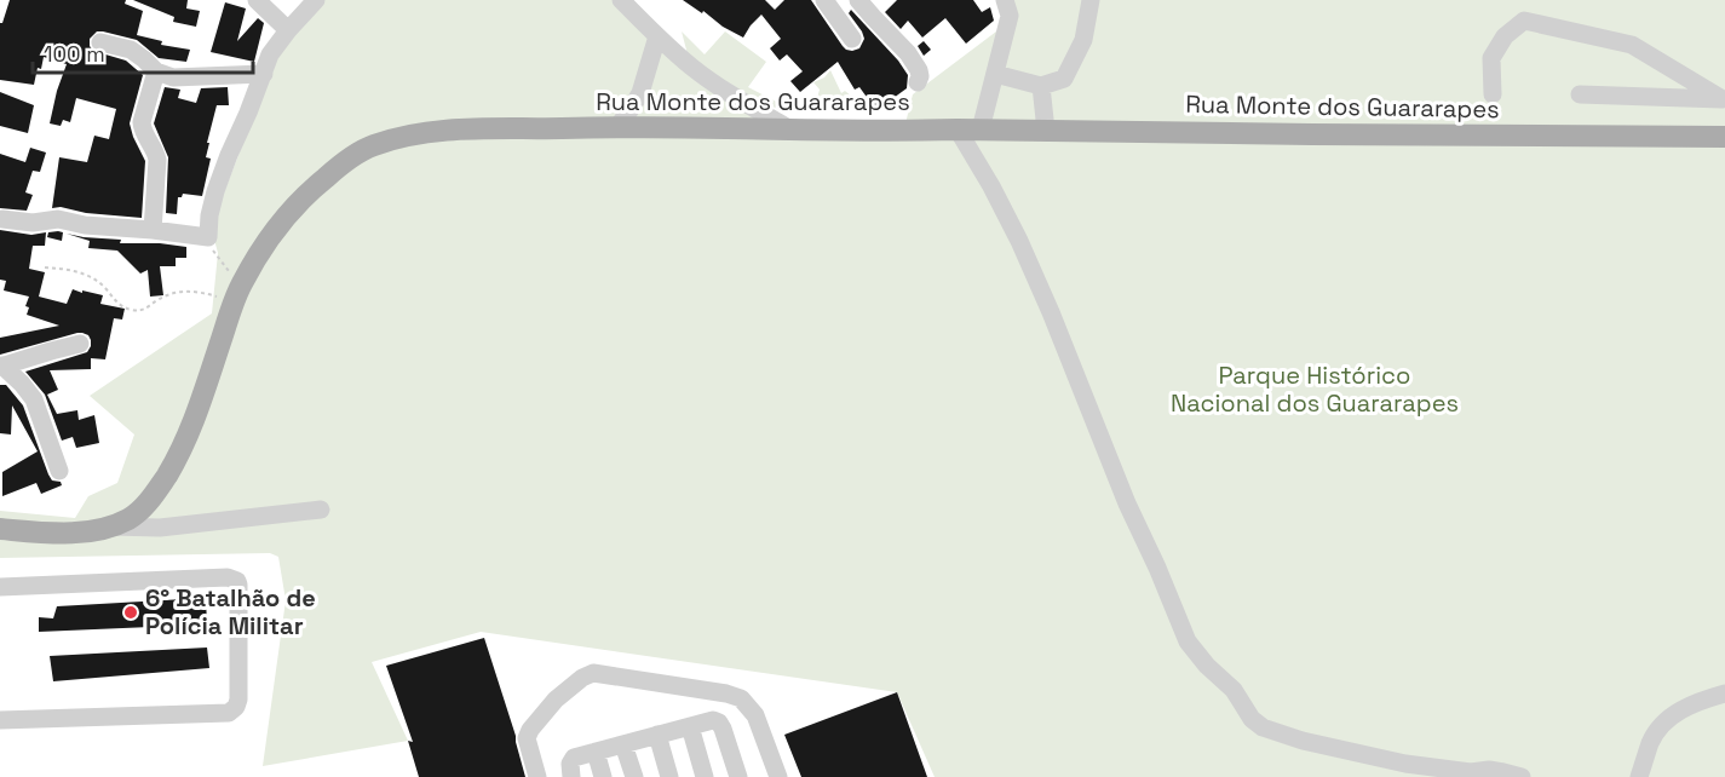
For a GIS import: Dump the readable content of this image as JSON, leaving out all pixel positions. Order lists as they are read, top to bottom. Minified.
{"streets":{"main road":["Rua Monte dos Guararapes"]},"parks":["Parque Histórico Nacional dos Guararapes"],"places":["6° Batalhão de Polícia Militar"],"scale_bar":"100 m"}
